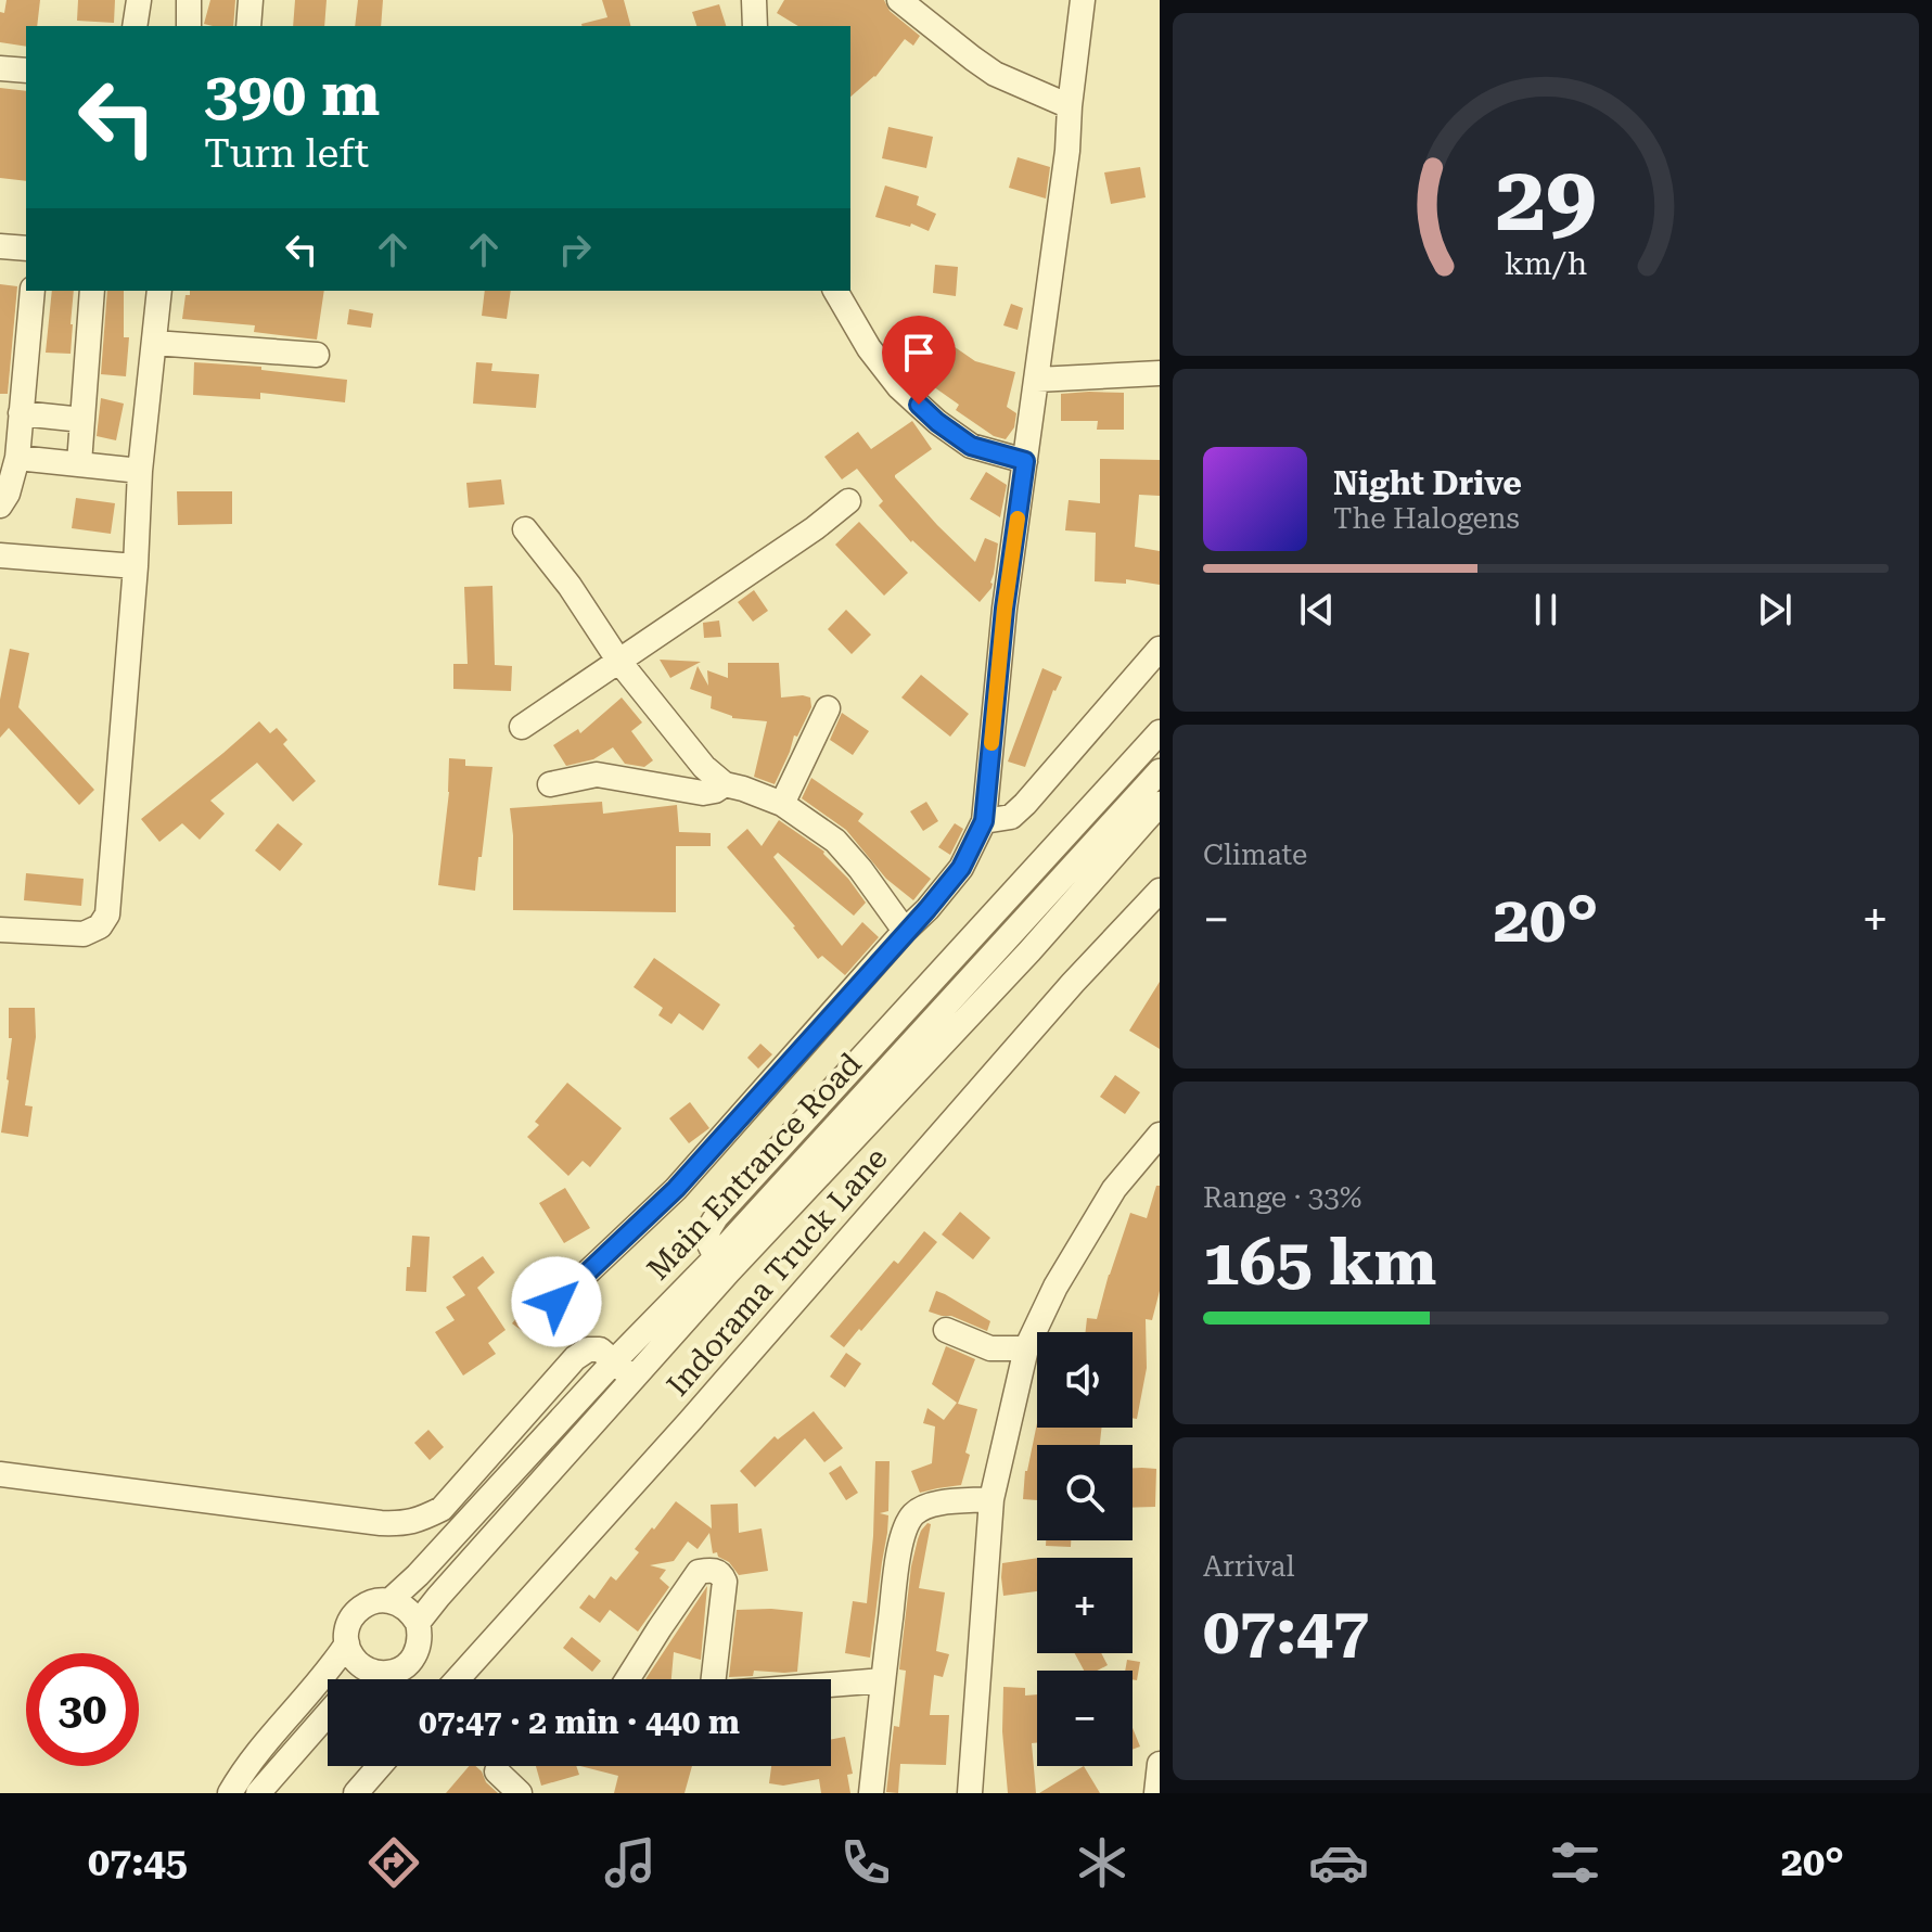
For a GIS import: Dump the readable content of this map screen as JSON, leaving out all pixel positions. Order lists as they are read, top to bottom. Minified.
{"streets":{"street":["Main Entrance Road","Indorama Truck Lane"]},"page":{"turn":["390 m","Turn left"],"song":["Night Drive","The Halogens"],"tile":["Climate",["Range · 33%","165 km"],["Arrival","07:47"]],"heat":["−","20°","+"],"map_buttons":["+","−"],"limit":"30","trip":"07:47 · 2 min · 440 m","tabs":["07:45","20°"],"gauge":["29","km/h"]}}
